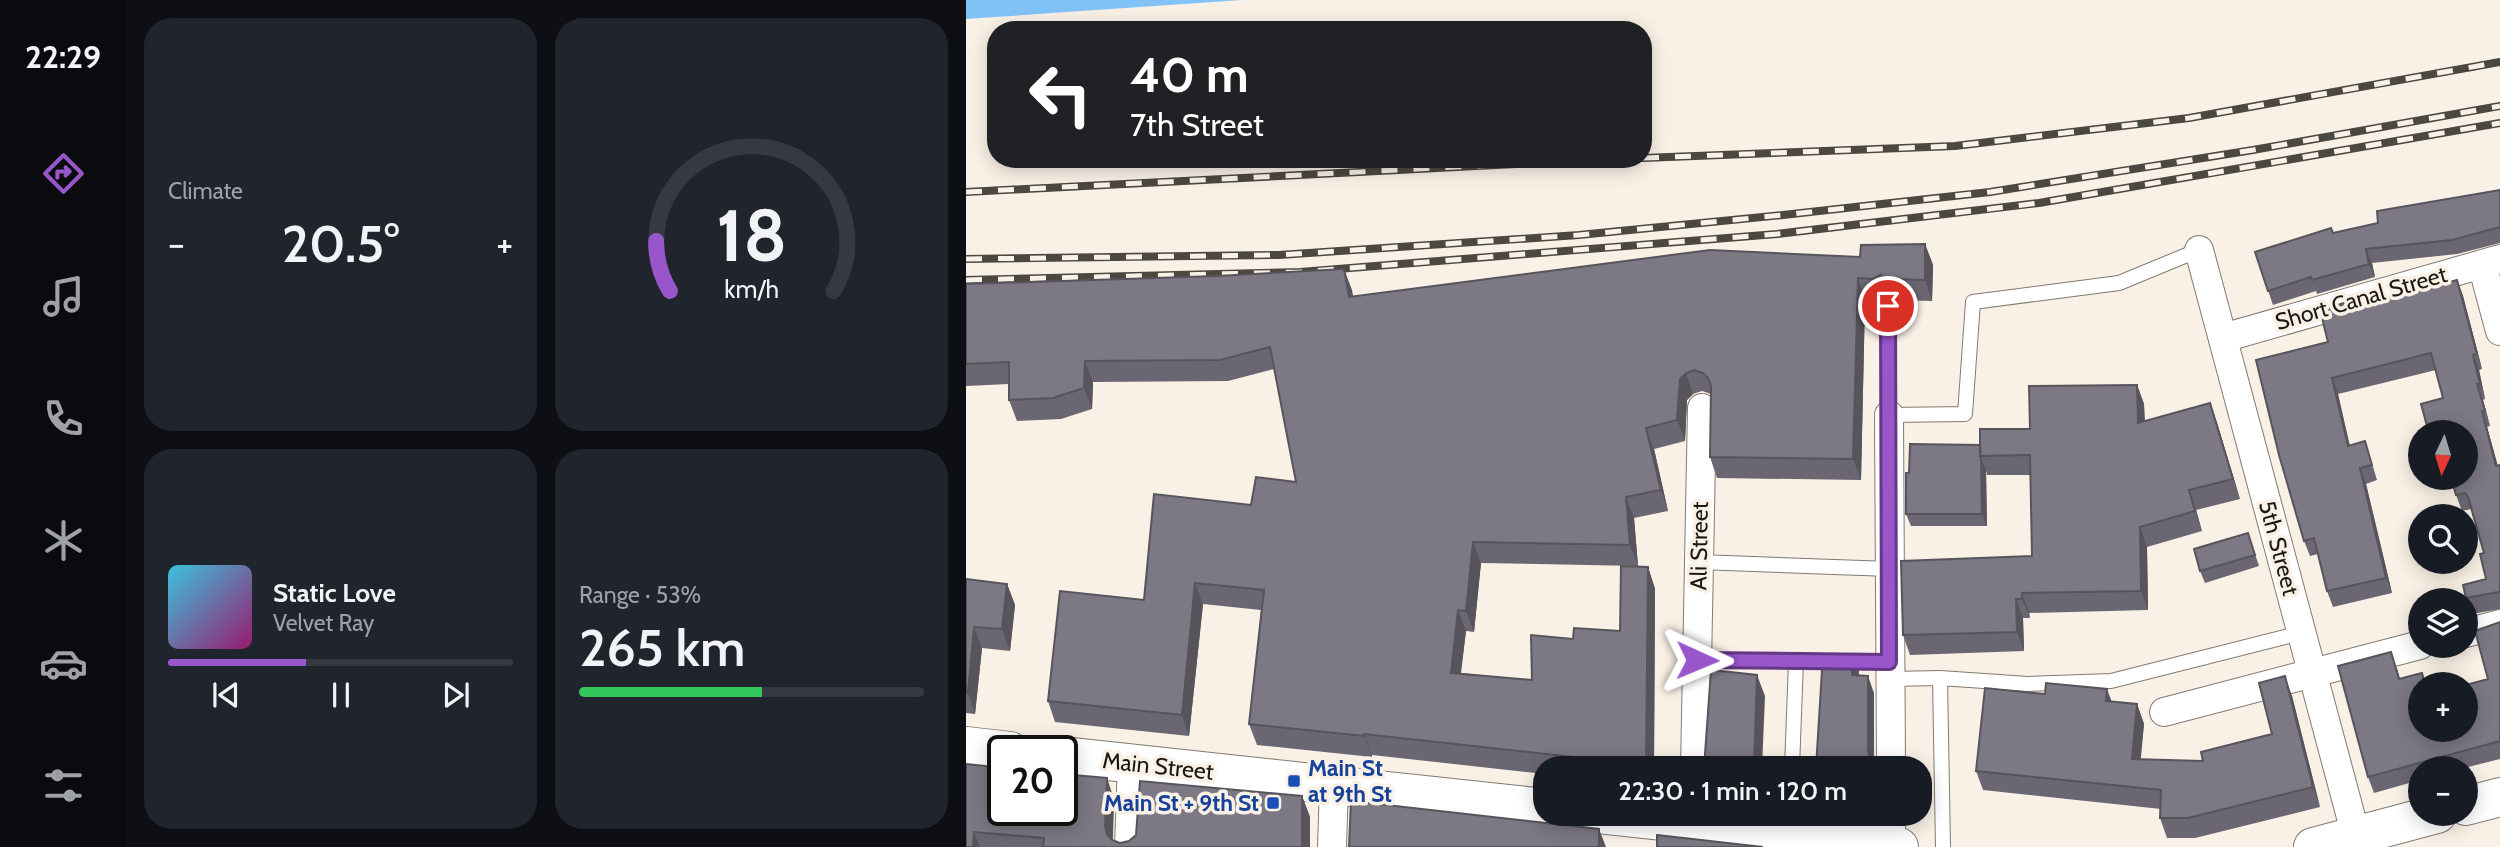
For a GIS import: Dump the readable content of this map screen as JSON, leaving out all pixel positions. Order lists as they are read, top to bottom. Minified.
{"streets":{"main road":["Main Street"],"street":["Short Canal Street","Ali Street","5th Street"]},"crossings":[["Short Canal Street","5th Street"]],"places":{"transit":["Main St at 9th St","Main St + 9th St"]},"north":"bottom","page":{"tabs":"22:29","tile":["Climate",["Range · 53%","265 km"]],"turn":["40 m","7th Street"],"heat":["−","20.5°","+"],"map_buttons":["+","−"],"song":["Static Love","Velvet Ray"],"limit":"20","trip":"22:30 · 1 min · 120 m","gauge":["18","km/h"]}}
